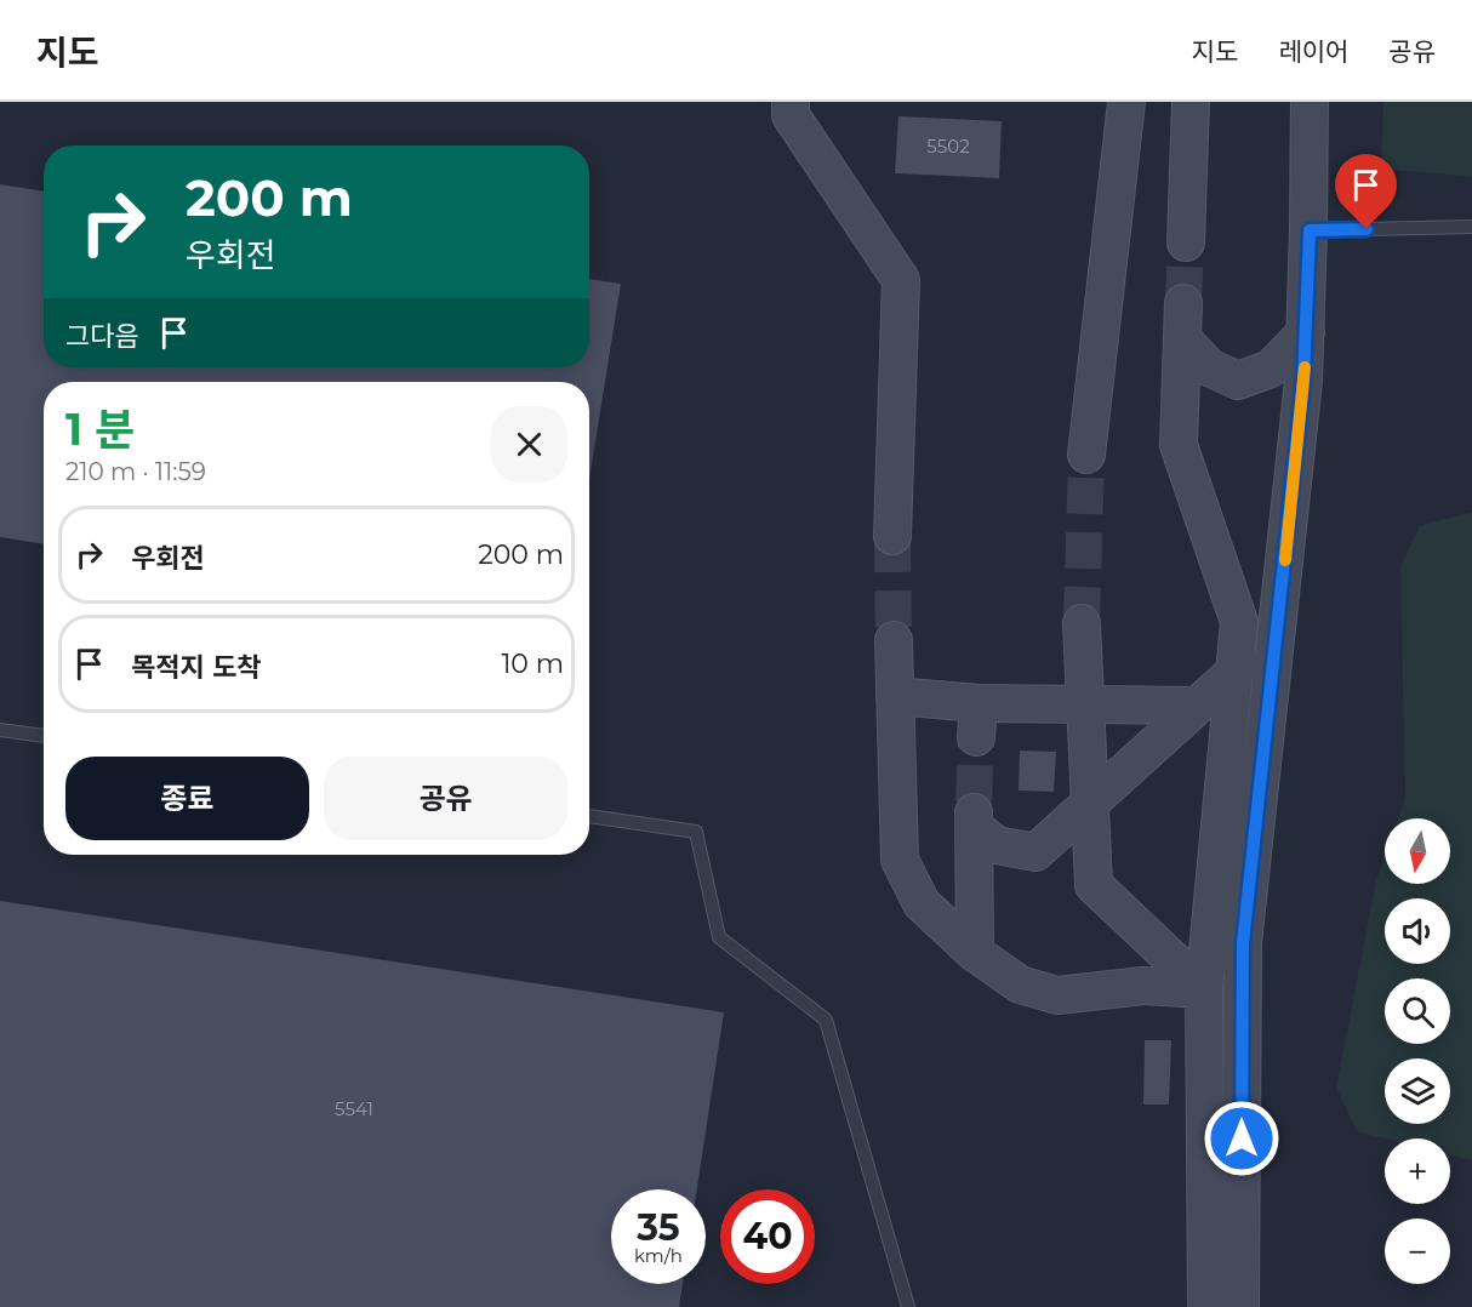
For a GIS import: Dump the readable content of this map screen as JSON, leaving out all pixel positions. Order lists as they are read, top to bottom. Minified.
{"house_numbers":["5502","5541"],"north":"bottom","page":{"header":"지도","nav":["지도","레이어","공유"],"turn":["200 m","우회전"],"then":"그다음","heading":["1 분","210 m · 11:59"],"list":[{"name":"우회전","value":"200 m"},{"name":"목적지 도착","value":"10 m"}],"buttons":["종료","공유"],"map_buttons":["+","−"],"speed":"35 km/h","limit":"40"}}
